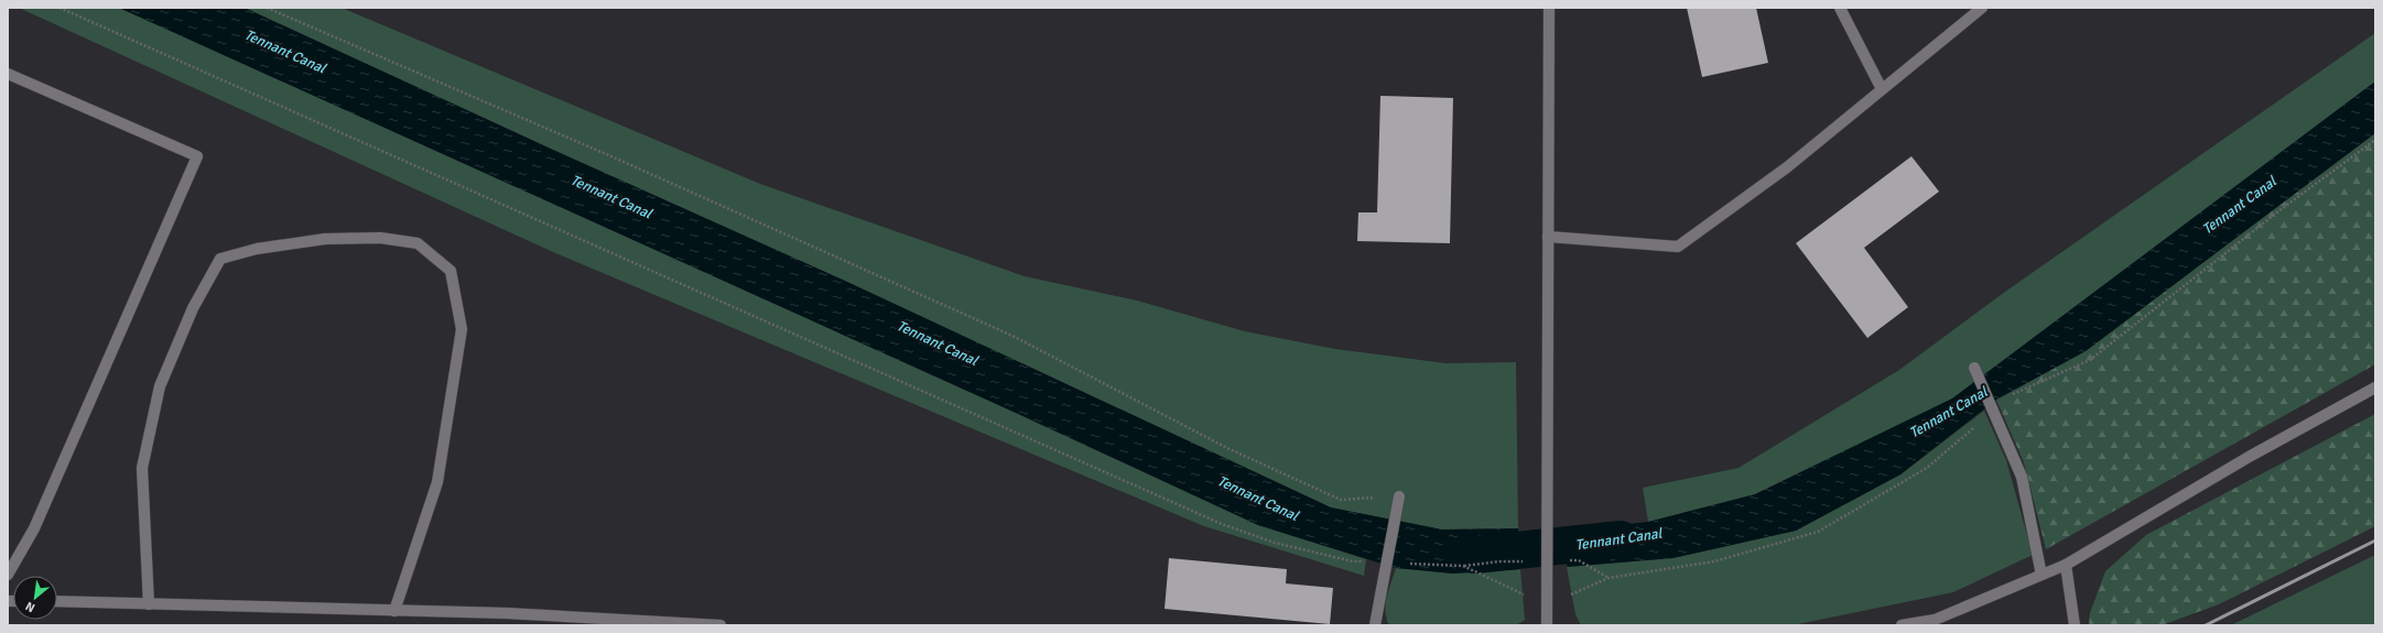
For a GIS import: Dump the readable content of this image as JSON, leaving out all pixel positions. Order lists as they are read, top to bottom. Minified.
{"water":["Tennant Canal"],"north":"bottom left"}
